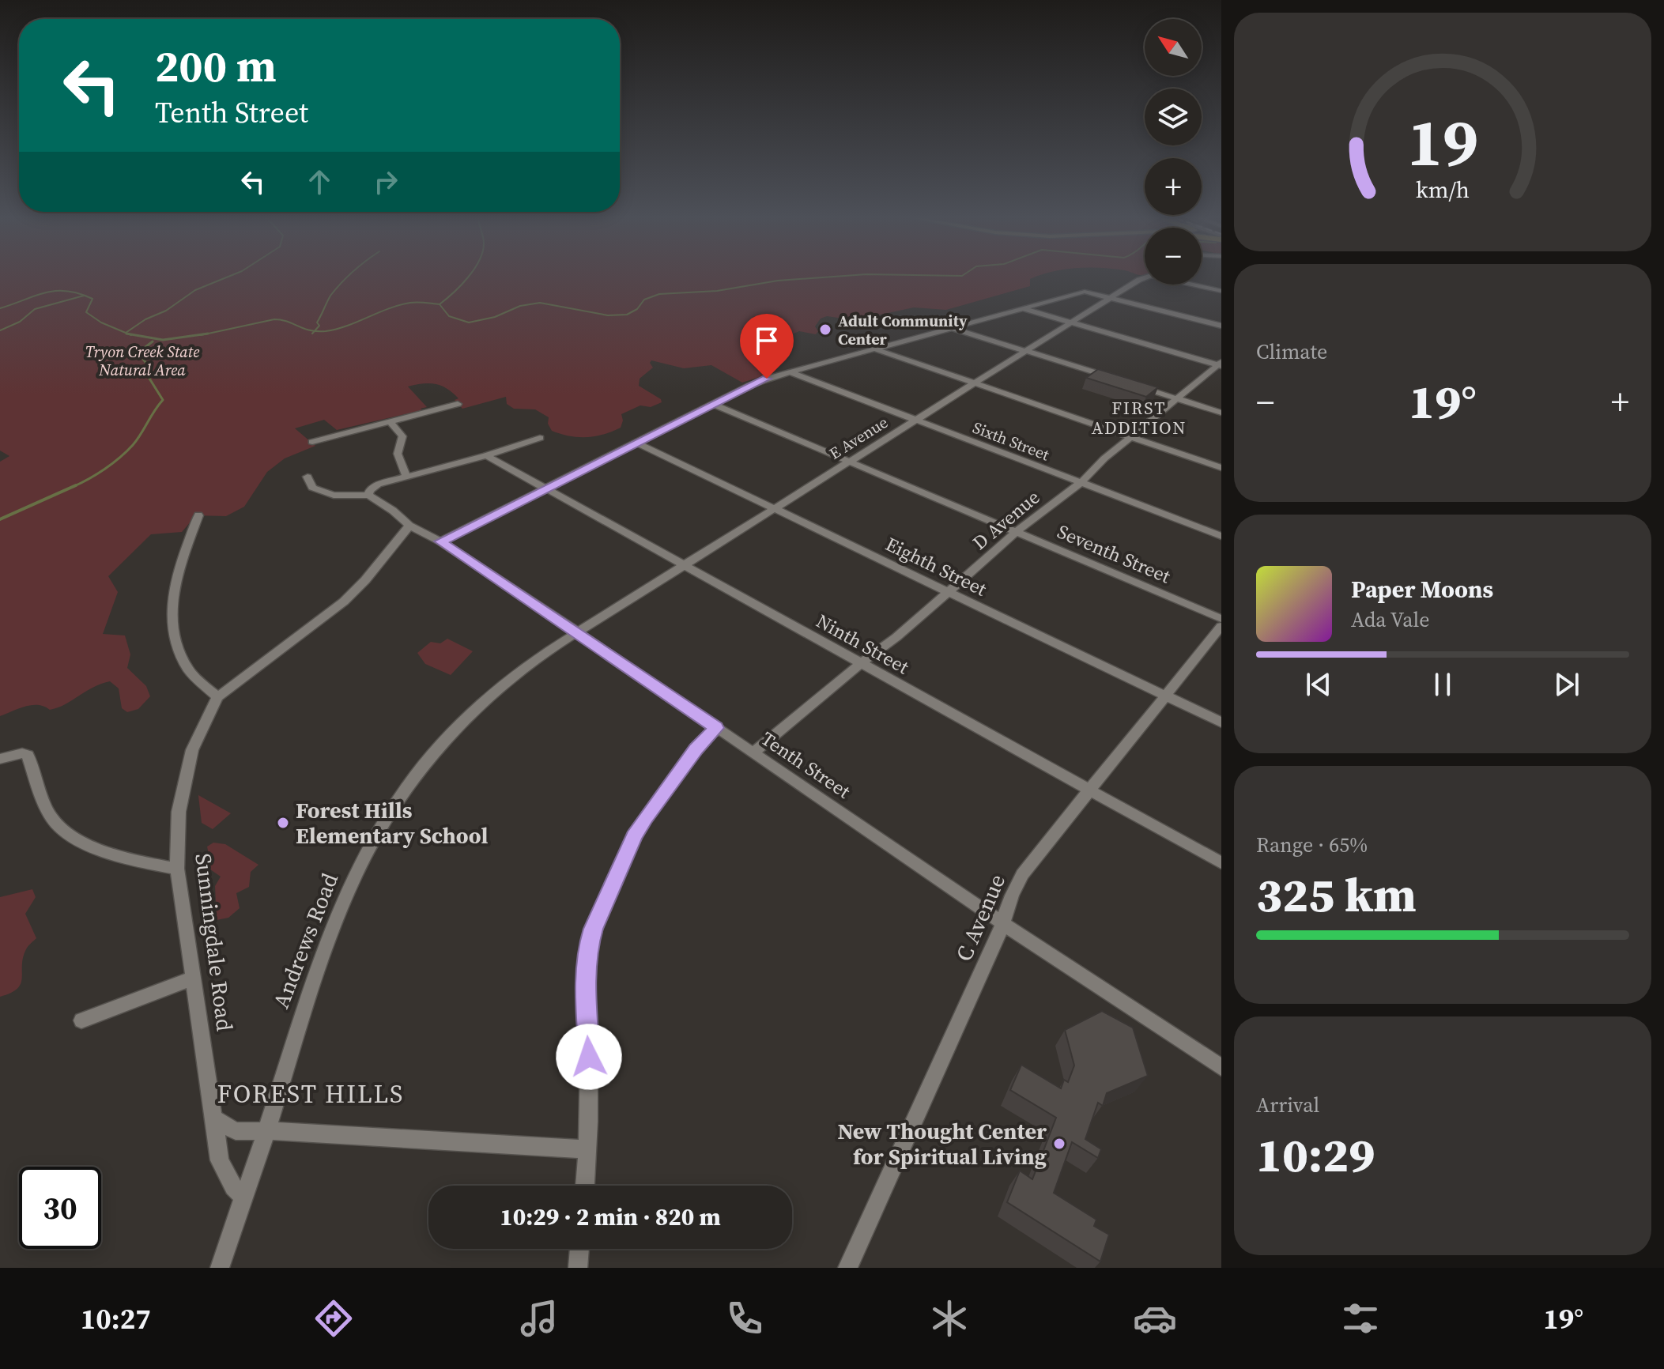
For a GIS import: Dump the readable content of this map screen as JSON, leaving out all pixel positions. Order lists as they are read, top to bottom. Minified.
{"streets":{"street":["E Avenue","Sixth Street","D Avenue","Seventh Street","Eighth Street","Ninth Street","Tenth Street","C Avenue","Andrews Road","Sunningdale Road"]},"crossings":[["E Avenue","Sixth Street"],["E Avenue","Seventh Street"],["E Avenue","Eighth Street"],["E Avenue","Ninth Street"],["E Avenue","Tenth Street"],["E Avenue","Andrews Road"],["Sixth Street","D Avenue"],["D Avenue","Seventh Street"],["D Avenue","Eighth Street"],["D Avenue","Ninth Street"],["D Avenue","Tenth Street"],["Eighth Street","C Avenue"],["Ninth Street","C Avenue"],["Tenth Street","C Avenue"],["Tenth Street","Andrews Road"],["Tenth Street","Sunningdale Road"],["Andrews Road","Sunningdale Road"]],"districts":["FIRST ADDITION","FOREST HILLS"],"parks":["Tryon Creek State Natural Area"],"places":["Adult Community Center","Forest Hills Elementary School","New Thought Center for Spiritual Living"],"north":"top left","page":{"map_buttons":["+","−"],"turn":["200 m","Tenth Street"],"tile":["Climate",["Range · 65%","325 km"],["Arrival","10:29"]],"heat":["−","19°","+"],"song":["Paper Moons","Ada Vale"],"limit":"30","trip":"10:29 · 2 min · 820 m","tabs":["10:27","19°"],"gauge":["19","km/h"]}}
